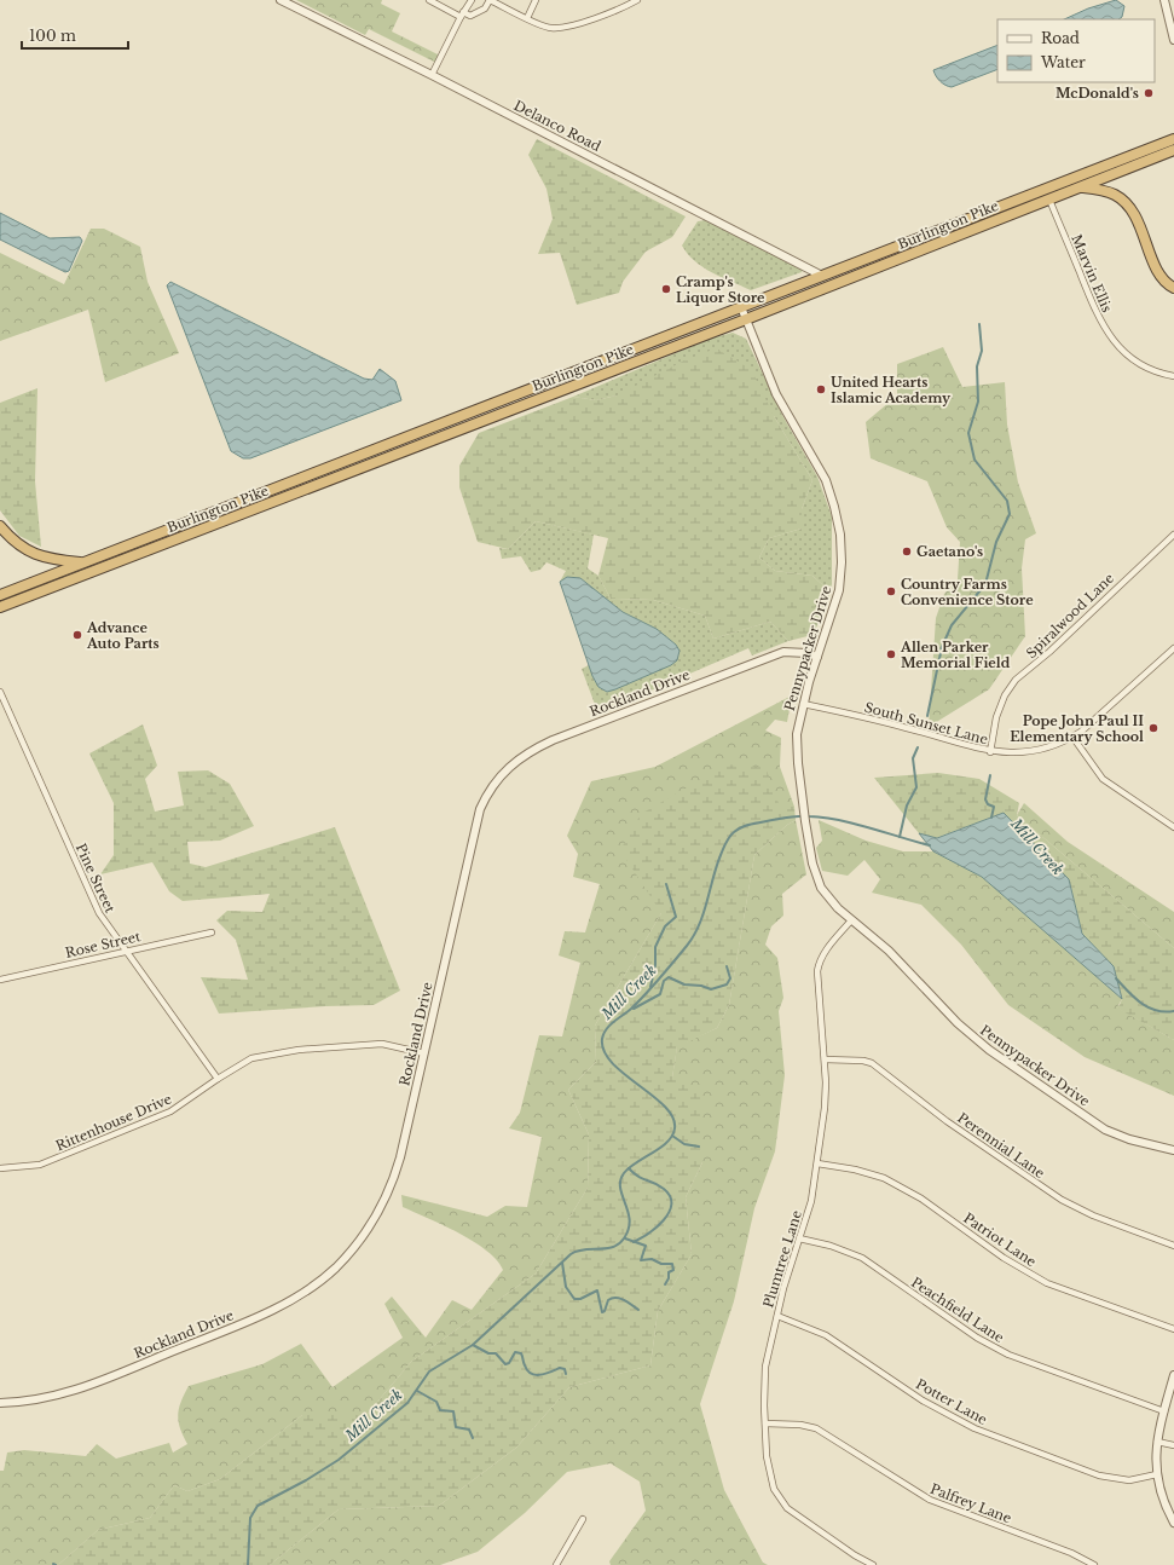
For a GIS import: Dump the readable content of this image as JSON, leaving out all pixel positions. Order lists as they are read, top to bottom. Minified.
{"streets":{"highway":["Burlington Pike"],"street":["Delanco Road","Marvin Ellis","Spiralwood Lane","Pennypacker Drive","Rockland Drive","South Sunset Lane","Pine Street","Rose Street","Rittenhouse Drive","Perennial Lane","Patriot Lane","Plumtree Lane","Peachfield Lane","Potter Lane","Palfrey Lane"]},"crossings":[["Delanco Road","Burlington Pike"],["Burlington Pike","Marvin Ellis"],["Burlington Pike","Pennypacker Drive"],["Spiralwood Lane","South Sunset Lane"],["Pennypacker Drive","Rockland Drive"],["Pennypacker Drive","South Sunset Lane"],["Pennypacker Drive","Plumtree Lane"],["Rockland Drive","Rittenhouse Drive"],["Pine Street","Rose Street"],["Pine Street","Rittenhouse Drive"],["Perennial Lane","Plumtree Lane"],["Patriot Lane","Plumtree Lane"],["Plumtree Lane","Peachfield Lane"],["Plumtree Lane","Potter Lane"],["Plumtree Lane","Palfrey Lane"]],"water":["Mill Creek"],"places":["McDonald's","Cramp's Liquor Store","United Hearts Islamic Academy","Gaetano's","Country Farms Convenience Store","Advance Auto Parts","Allen Parker Memorial Field","Pope John Paul II Elementary School"],"legend":["Road","Water"],"scale_bar":"100 m"}
